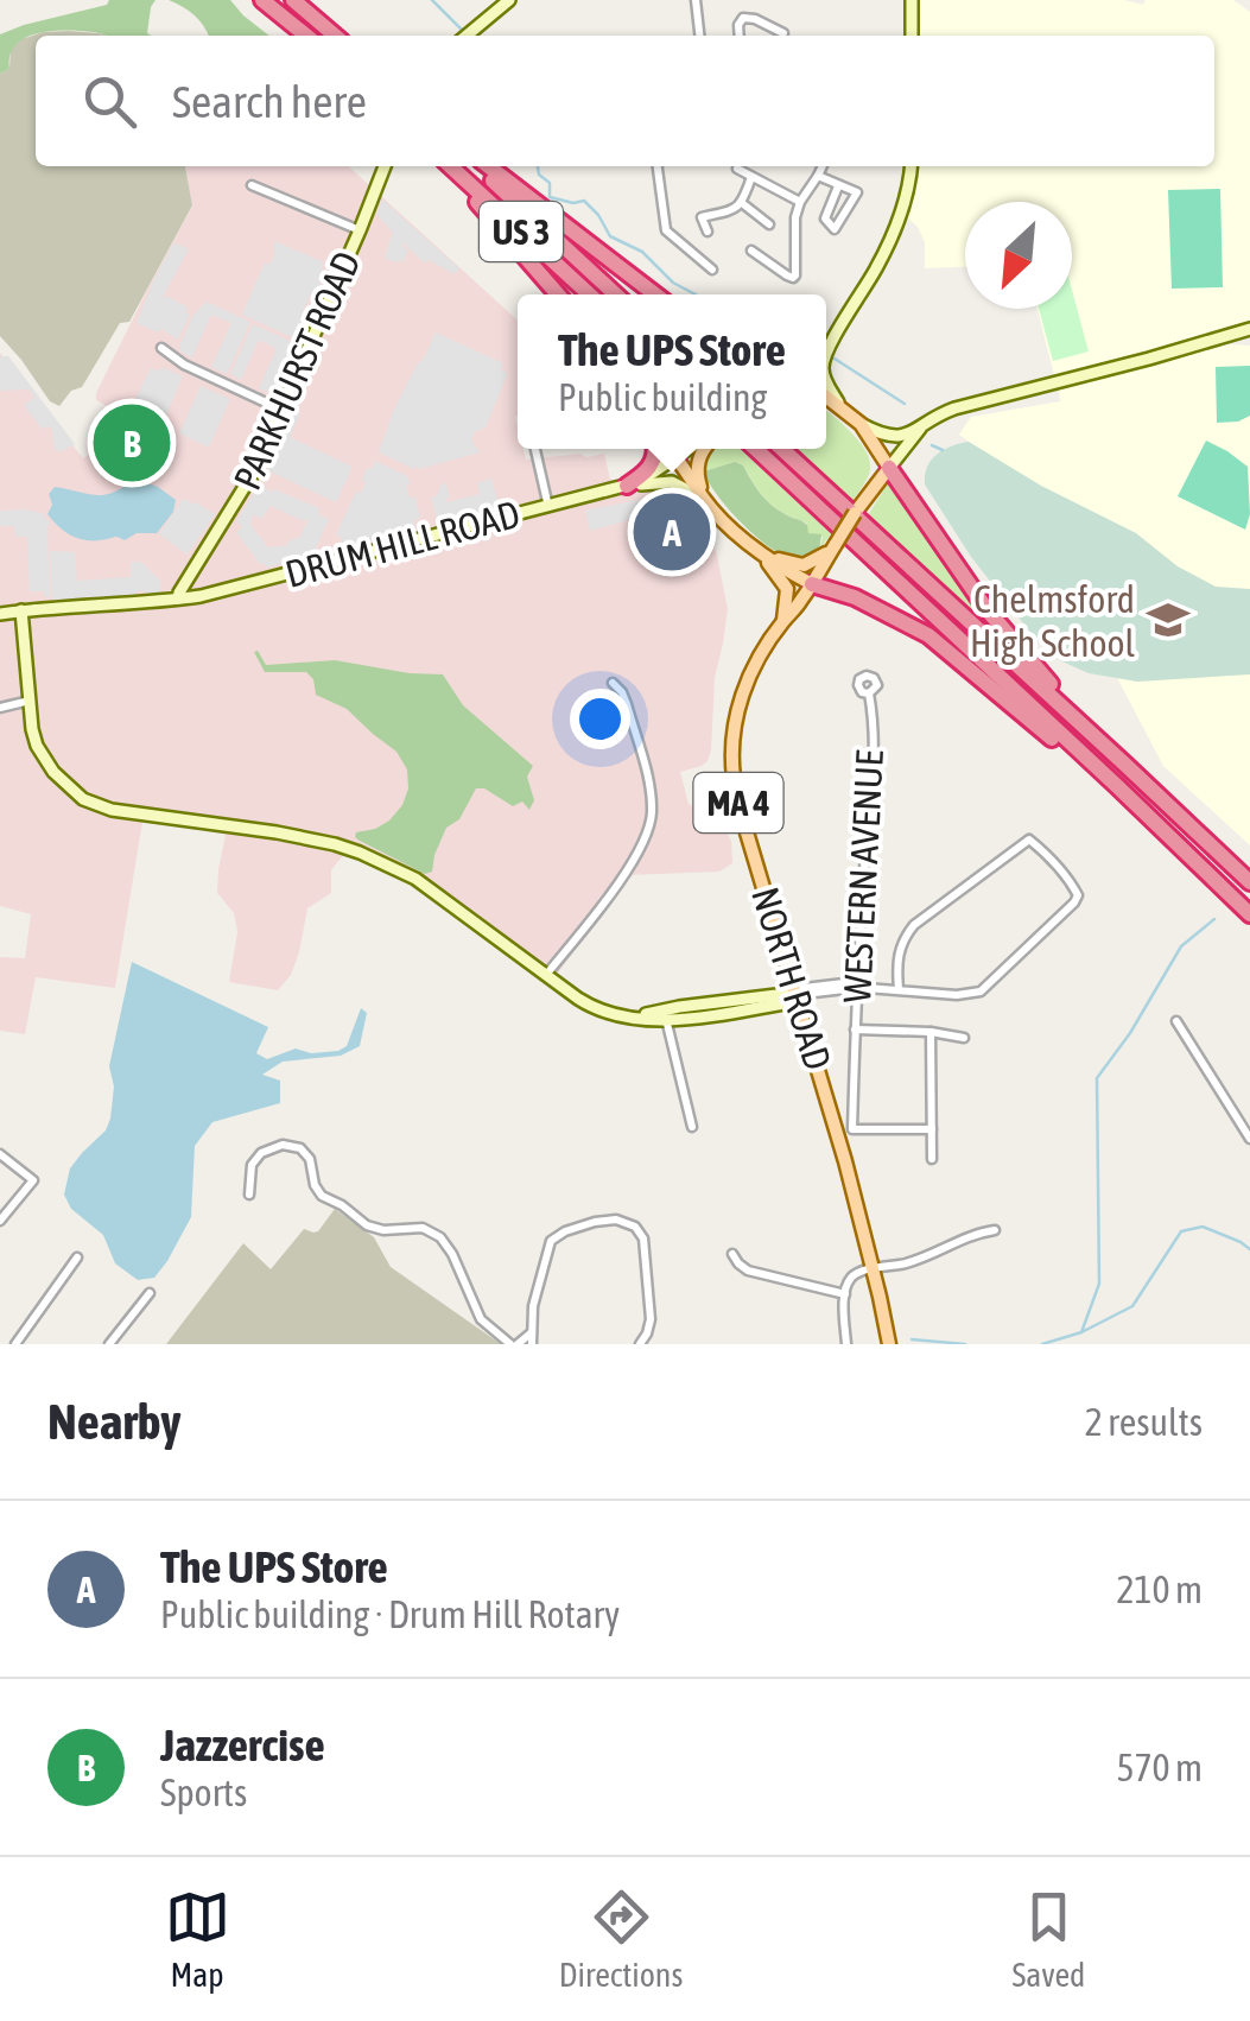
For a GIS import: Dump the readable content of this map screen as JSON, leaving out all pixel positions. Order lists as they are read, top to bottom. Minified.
{"streets":{"highway":["US 3"],"main road":["MA 4","NORTH ROAD"],"street":["PARKHURST ROAD","DRUM HILL ROAD","WESTERN AVENUE"]},"crossings":[["PARKHURST ROAD","DRUM HILL ROAD"],["MA 4","NORTH ROAD"]],"places":{"school or university":["Chelmsford High School"]},"north":"bottom left","page":{"search":"Search here","popup":["The UPS Store","Public building"],"pins":["B","A"],"heading":["Nearby","2 results"],"list":[{"mark":"A","name":"The UPS Store","note":"Public building · Drum Hill Rotary","value":"210 m"},{"mark":"B","name":"Jazzercise","note":"Sports","value":"570 m"}],"nav":["Map","Directions","Saved"]}}
